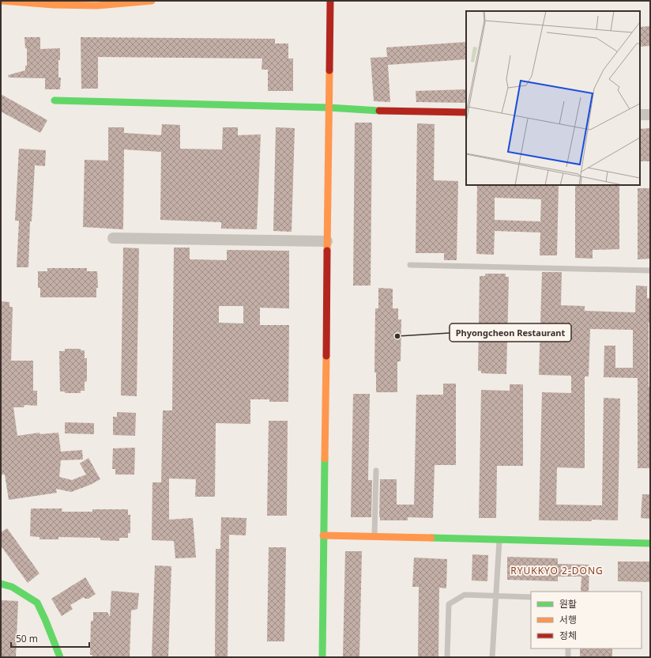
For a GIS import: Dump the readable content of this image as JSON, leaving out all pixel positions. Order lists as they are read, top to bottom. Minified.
{"districts":["RYUKKYO 2-DONG"],"places":["Phyongcheon Restaurant"],"legend":["원활","서행","정체"],"scale_bar":"50 m"}
